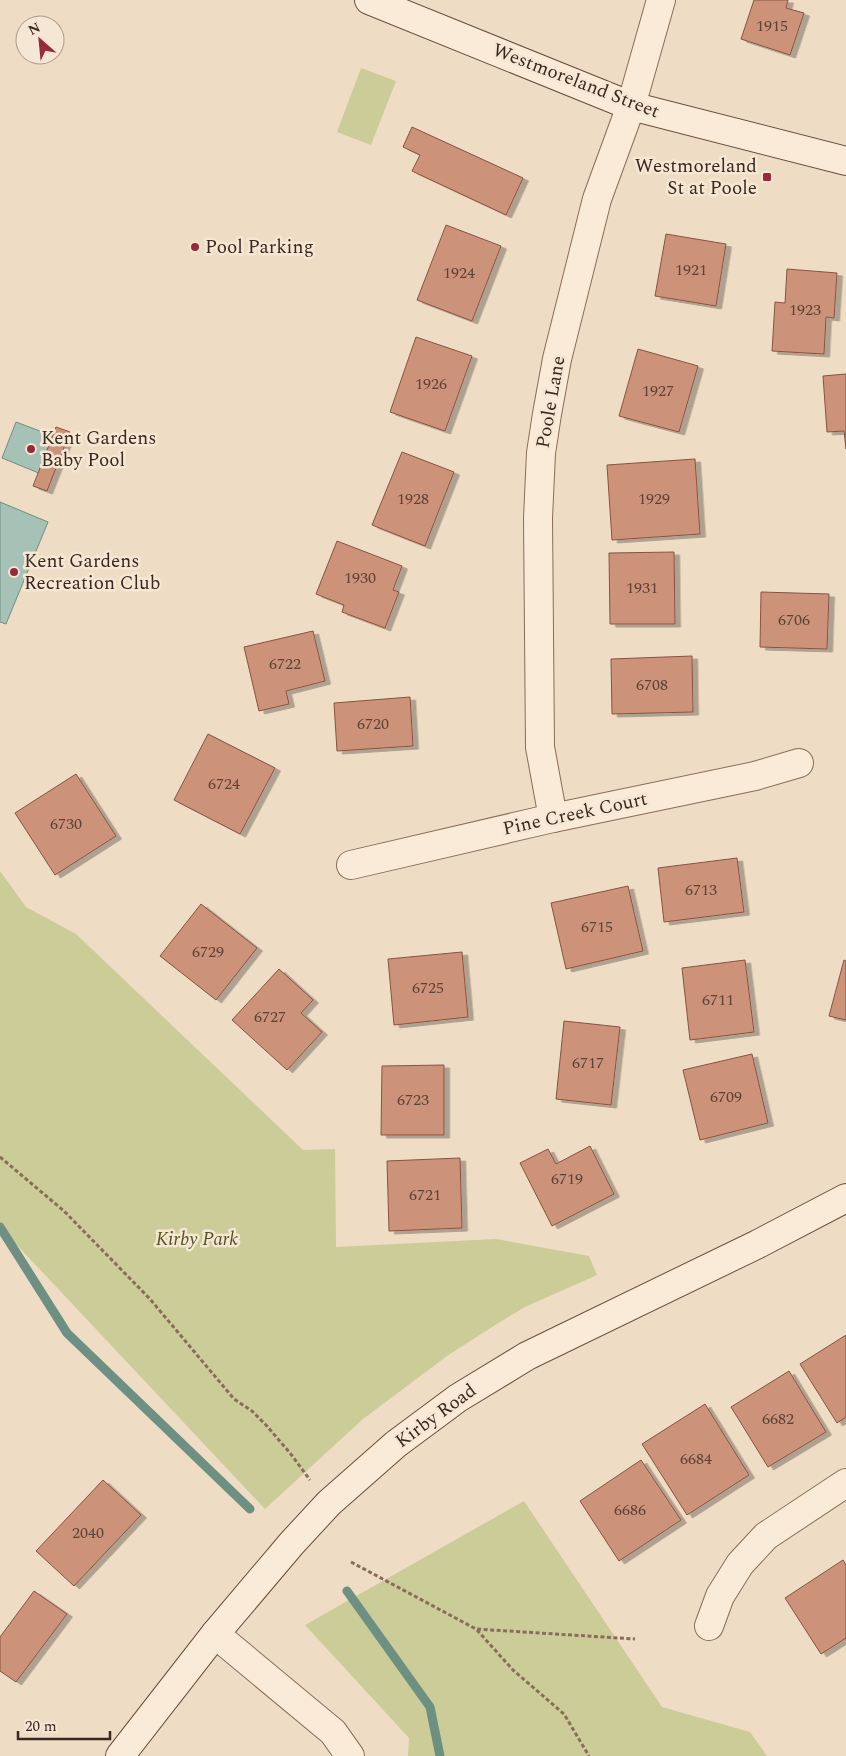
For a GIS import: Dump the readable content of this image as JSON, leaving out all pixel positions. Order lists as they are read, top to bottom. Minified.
{"streets":{"street":["Westmoreland Street","Poole Lane","Pine Creek Court","Kirby Road"]},"crossings":[["Westmoreland Street","Poole Lane"],["Poole Lane","Pine Creek Court"]],"parks":["Kirby Park"],"places":{"transit":["Westmoreland St at Poole"],"other":["Pool Parking","Kent Gardens Baby Pool","Kent Gardens Recreation Club"]},"house_numbers":["1915","1921","1924","1923","1926","1927","1928","1929","1930","1931","6706","6722","6708","6720","6724","6730","6713","6715","6729","6725","6711","6727","6717","6709","6723","6719","6721","6682","6684","6686","2040"],"scale_bar":"20 m","north":"top left"}
